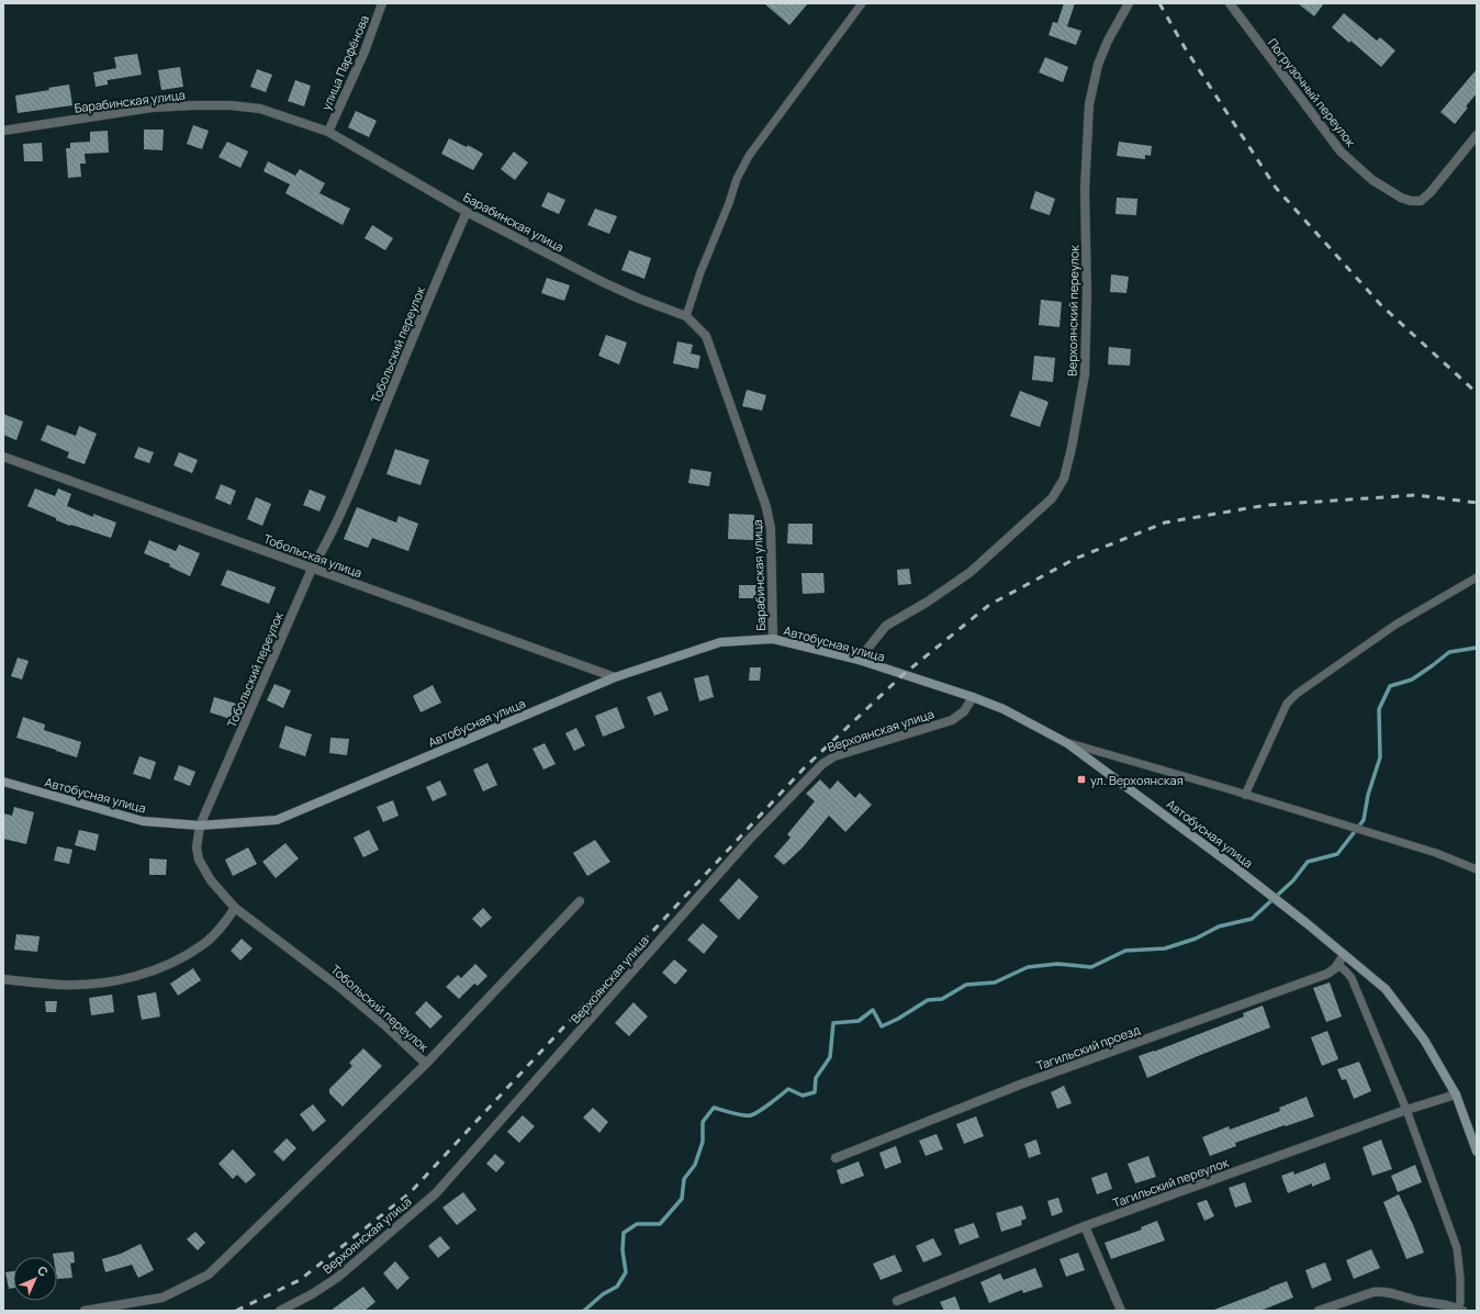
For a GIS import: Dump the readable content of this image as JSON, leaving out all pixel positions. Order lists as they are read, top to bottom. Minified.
{"streets":{"street":["улица Парфёнова","Погрузочный переулок","Барабинская улица","Верхоянский переулок","Тобольский переулок","Тобольская улица","Автобусная улица","Верхоянская улица","Тагильский проезд","Тагильский переулок"]},"crossings":[["улица Парфёнова","Барабинская улица"],["Барабинская улица","Тобольский переулок"],["Барабинская улица","Автобусная улица"],["Верхоянский переулок","Автобусная улица"],["Тобольский переулок","Тобольская улица"],["Тобольский переулок","Автобусная улица"],["Тобольская улица","Автобусная улица"],["Автобусная улица","Верхоянская улица"],["Автобусная улица","Тагильский переулок"]],"places":{"transit":["ул. Верхоянская"]},"north":"top right"}
